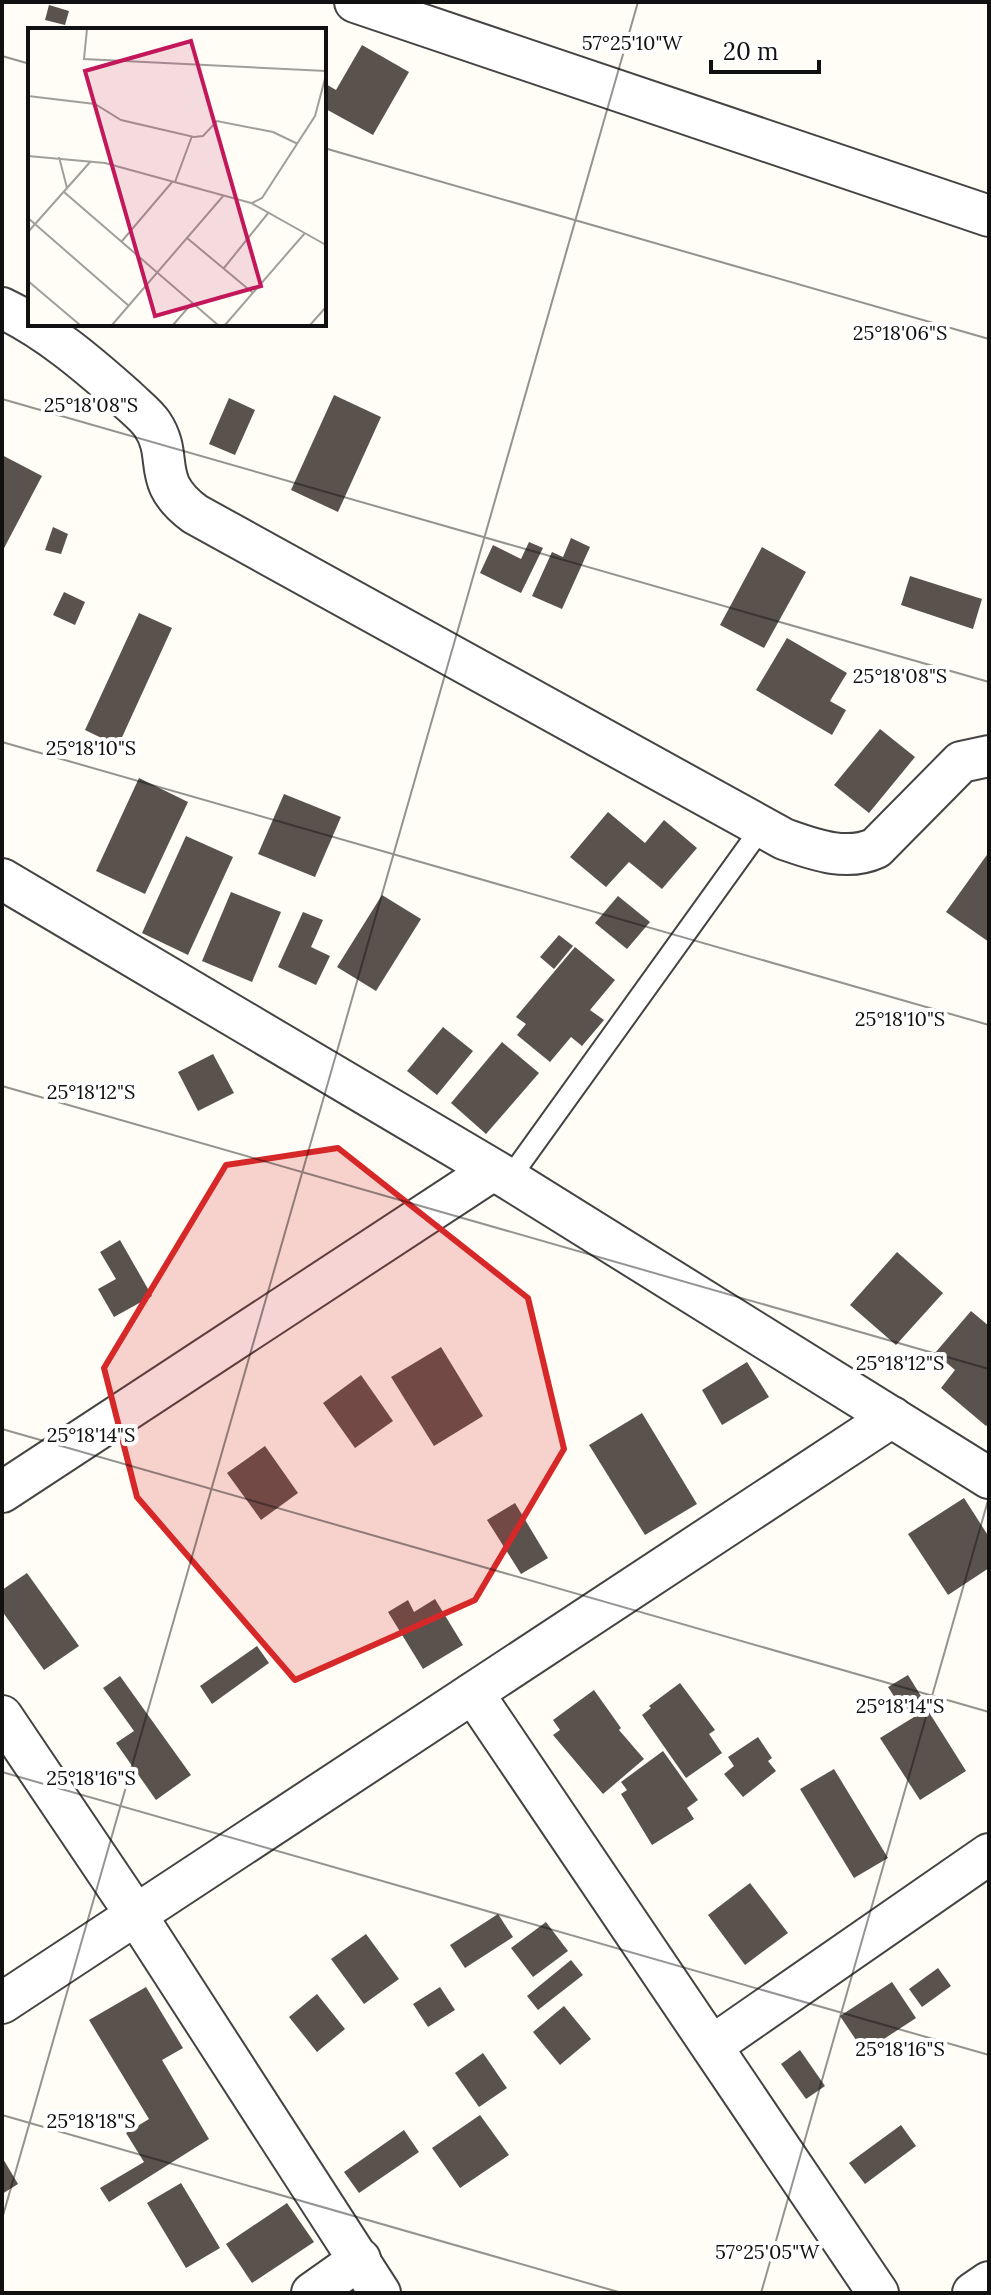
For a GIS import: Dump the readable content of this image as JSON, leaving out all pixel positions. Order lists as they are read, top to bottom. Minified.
{"scale_bar":"20 m","coordinates":["57°25'10\"W","25°18'06\"S","25°18'08\"S","25°18'10\"S","25°18'12\"S","25°18'14\"S","25°18'16\"S","25°18'18\"S","57°25'05\"W"]}
